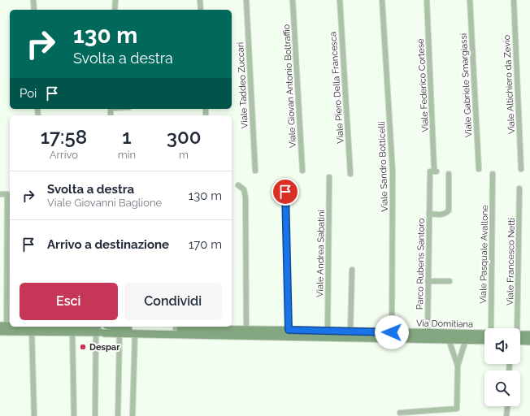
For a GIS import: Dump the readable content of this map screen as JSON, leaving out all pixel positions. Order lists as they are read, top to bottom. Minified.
{"streets":{"main road":["Via Domitiana"],"street":["Viale Altichiero da Zevio","Viale Taddeo Zuccari","Viale Federico Cortese","Viale Gabriele Smargiassi","Viale Giovan Antonio Boltraffio","Viale Piero Della Francesca","Viale Sandro Botticelli","Viale Andrea Sabatini","Viale Pasquale Avallone","Viale Francesco Netti","Parco Rubens Santoro"]},"crossings":[["Viale Federico Cortese","Parco Rubens Santoro"],["Viale Sandro Botticelli","Via Domitiana"],["Viale Andrea Sabatini","Via Domitiana"],["Parco Rubens Santoro","Via Domitiana"]],"places":["Despar"],"page":{"turn":["130 m","Svolta a destra"],"then":"Poi","eta":["17:58","Arrivo","1","min","300","m"],"list":[{"name":"Svolta a destra","note":"Viale Giovanni Baglione","value":"130 m"},{"name":"Arrivo a destinazione","value":"170 m"}],"buttons":["Esci","Condividi"]}}
